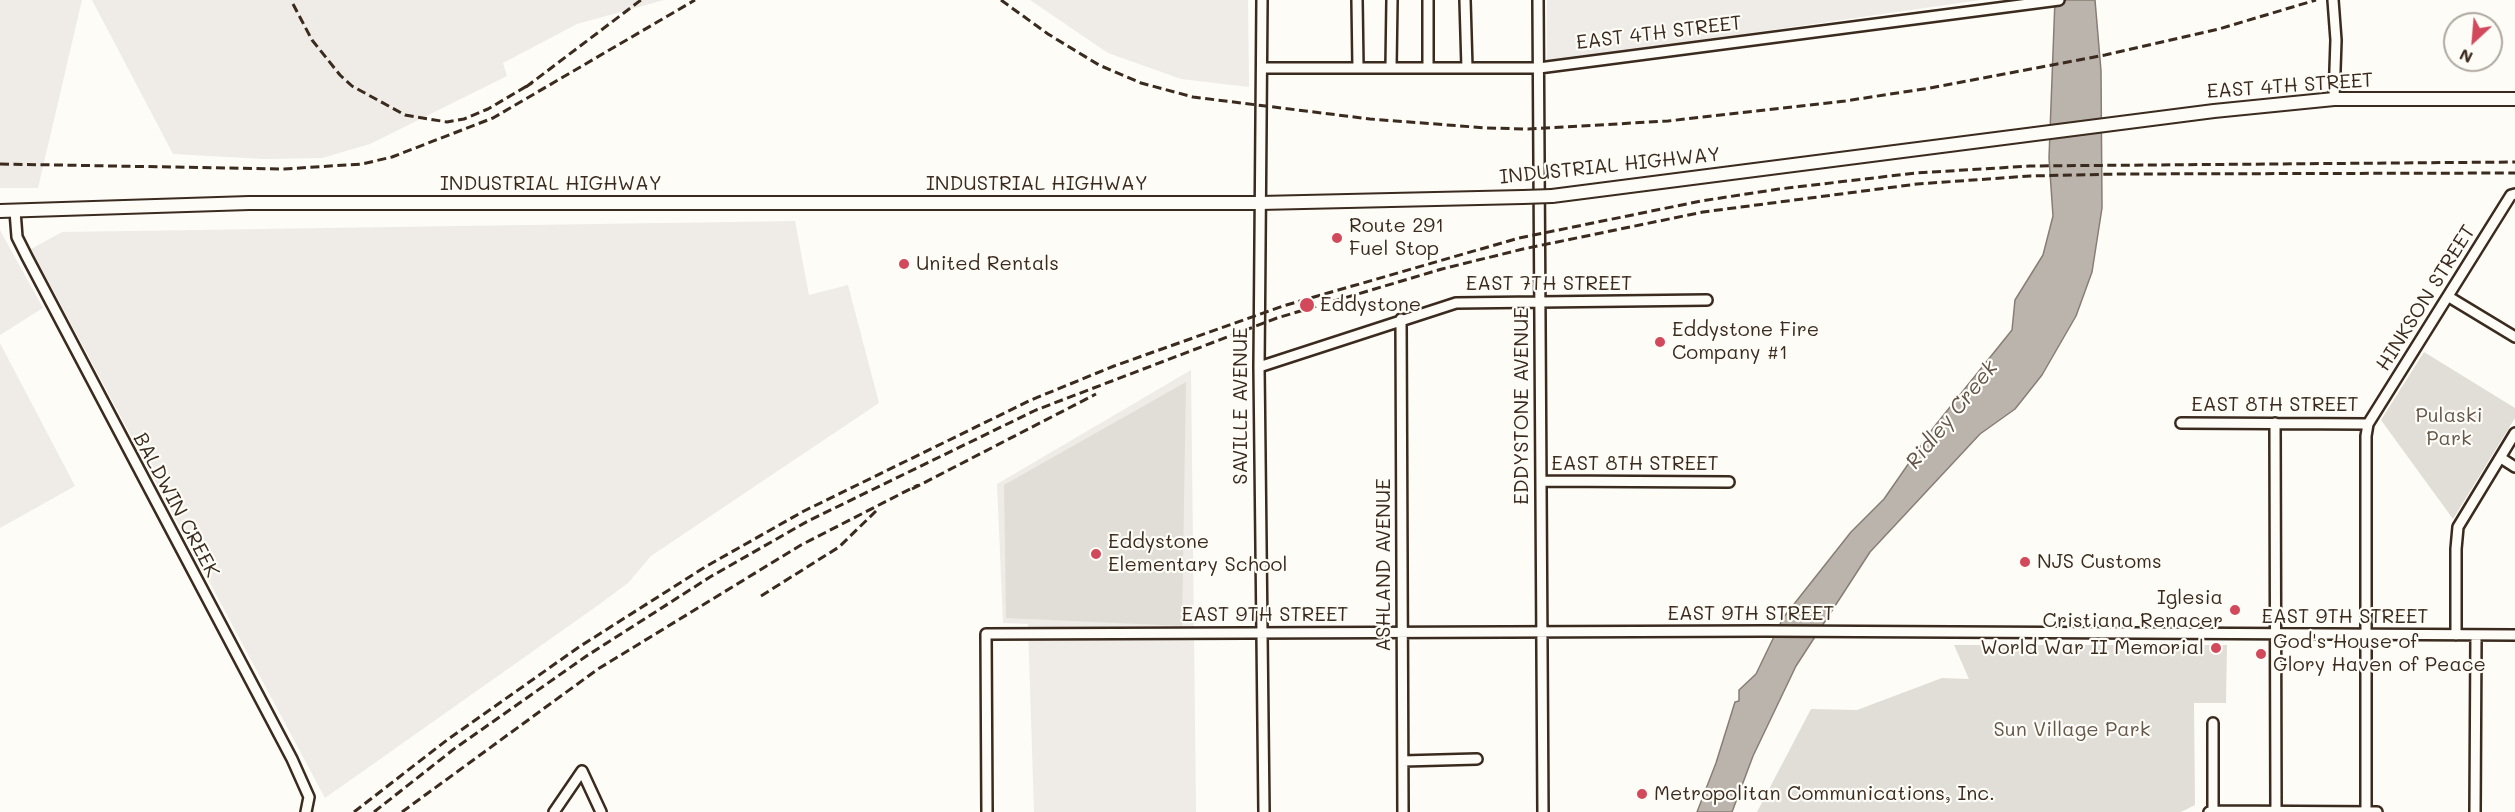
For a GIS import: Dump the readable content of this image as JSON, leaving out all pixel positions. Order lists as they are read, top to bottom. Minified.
{"streets":{"main road":["EAST 4TH STREET","INDUSTRIAL HIGHWAY"],"street":["EAST 7TH STREET","HINKSON STREET","EAST 8TH STREET","SAVILLE AVENUE","EDDYSTONE AVENUE","BALDWIN CREEK","ASHLAND AVENUE","EAST 9TH STREET"]},"crossings":[["EAST 4TH STREET","INDUSTRIAL HIGHWAY"],["EAST 4TH STREET","SAVILLE AVENUE"],["EAST 4TH STREET","EDDYSTONE AVENUE"],["INDUSTRIAL HIGHWAY","SAVILLE AVENUE"],["INDUSTRIAL HIGHWAY","BALDWIN CREEK"],["EAST 7TH STREET","SAVILLE AVENUE"],["EAST 7TH STREET","EDDYSTONE AVENUE"],["EAST 7TH STREET","ASHLAND AVENUE"],["HINKSON STREET","EAST 8TH STREET"],["EAST 8TH STREET","EDDYSTONE AVENUE"],["SAVILLE AVENUE","EAST 9TH STREET"],["EDDYSTONE AVENUE","EAST 9TH STREET"],["ASHLAND AVENUE","EAST 9TH STREET"]],"water":["Ridley Creek"],"parks":["Pulaski Park","Sun Village Park"],"places":["Route 291 Fuel Stop","United Rentals","Eddystone","Eddystone Fire Company #1","Eddystone Elementary School","NJS Customs","Iglesia Cristiana Renacer","World War II Memorial","God's House of Glory Haven of Peace","Metropolitan Communications, Inc."],"north":"bottom left"}
